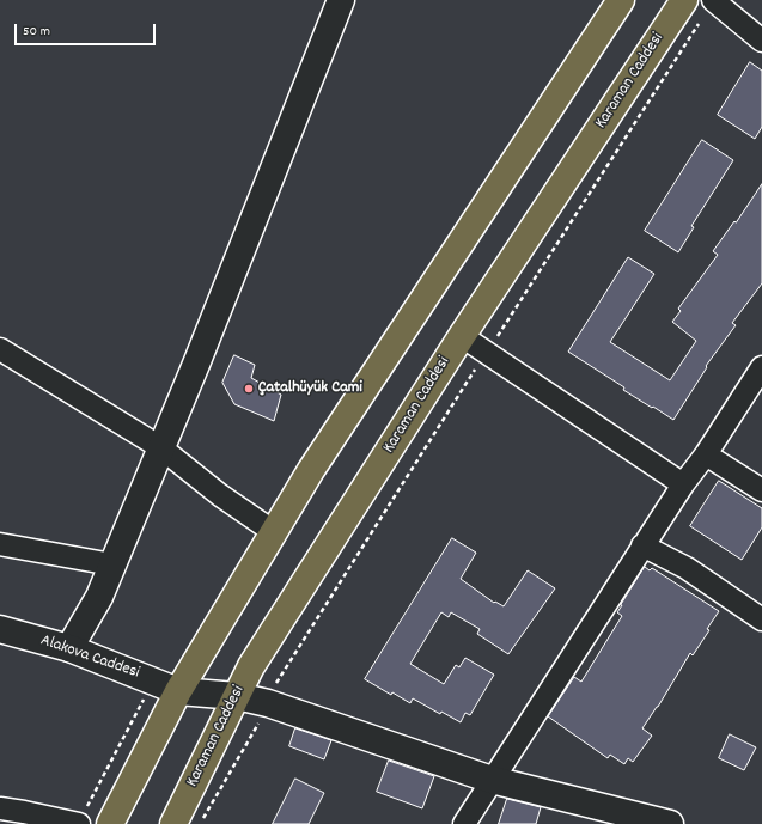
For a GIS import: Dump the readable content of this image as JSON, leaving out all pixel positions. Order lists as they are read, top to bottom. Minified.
{"streets":{"highway":["Karaman Caddesi"],"street":["Alakova Caddesi"]},"crossings":[["Karaman Caddesi","Alakova Caddesi"]],"places":["Çatalhüyük Cami"],"scale_bar":"50 m"}
